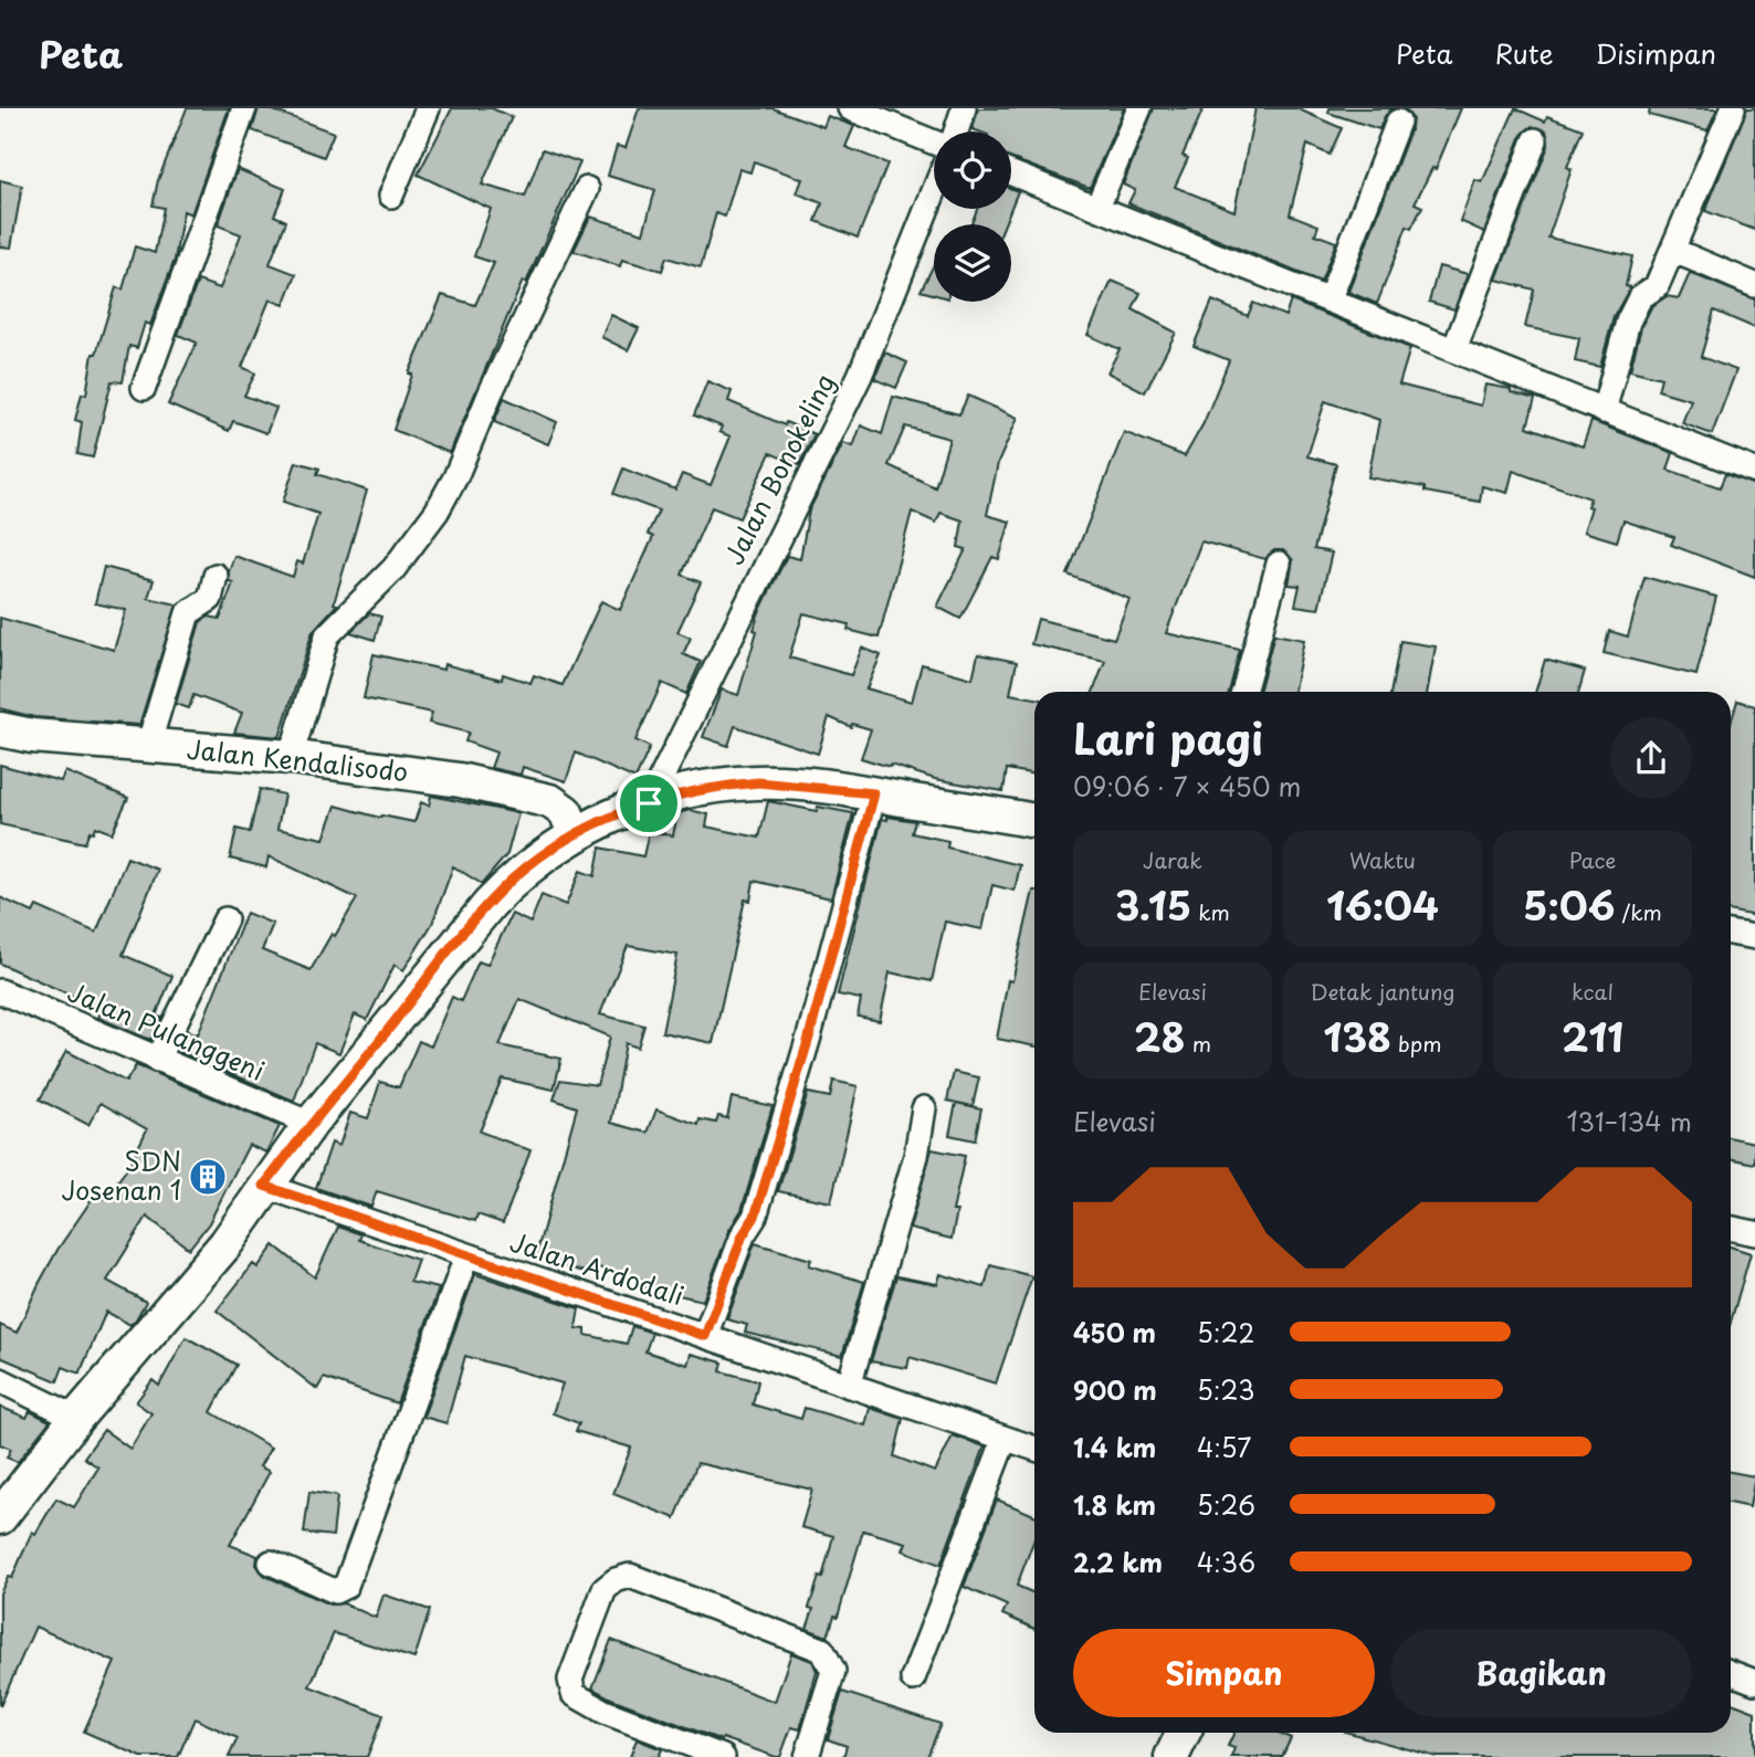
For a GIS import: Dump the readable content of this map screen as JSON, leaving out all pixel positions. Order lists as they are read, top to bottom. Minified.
{"streets":{"street":["Jalan Bonokeling","Jalan Kendalisodo","Jalan Pulanggeni","Jalan Ardodali"]},"places":{"building":["SDN Josenan 1"]},"page":{"header":"Peta","nav":["Peta","Rute","Disimpan"],"heading":["Lari pagi","09:06 · 7 × 450 m"],"stats":[["Jarak","3.15 km"],["Waktu","16:04"],["Pace","5:06 /km"],["Elevasi","28 m"],["Detak jantung","138 bpm"],["kcal","211"]],"chart":["Elevasi","131–134 m"],"list":[{"name":"450 m","note":"5:22"},{"name":"900 m","note":"5:23"},{"name":"1.4 km","note":"4:57"},{"name":"1.8 km","note":"5:26"},{"name":"2.2 km","note":"4:36"}],"buttons":["Simpan","Bagikan"]}}
